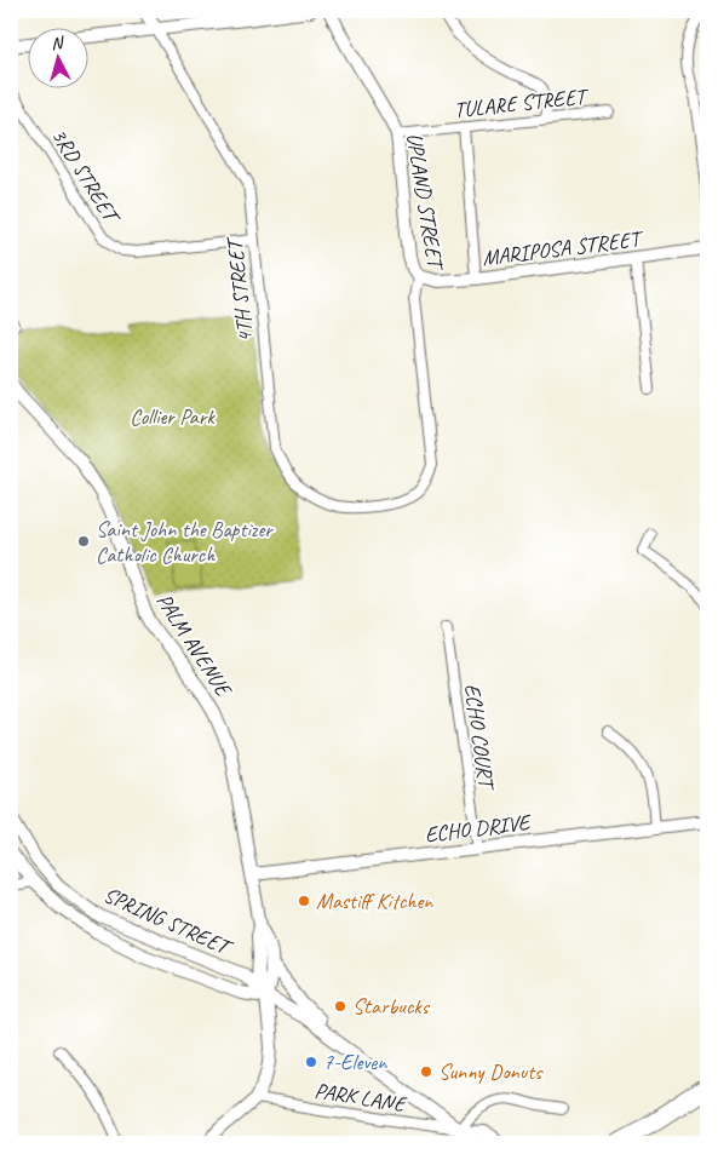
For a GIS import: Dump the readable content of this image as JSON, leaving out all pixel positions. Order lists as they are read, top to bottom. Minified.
{"streets":{"street":["TULARE STREET","3RD STREET","UPLAND STREET","MARIPOSA STREET","4TH STREET","PALM AVENUE","ECHO COURT","ECHO DRIVE","SPRING STREET","PARK LANE"]},"crossings":[["TULARE STREET","UPLAND STREET"],["3RD STREET","4TH STREET"],["UPLAND STREET","MARIPOSA STREET"],["UPLAND STREET","4TH STREET"],["PALM AVENUE","ECHO DRIVE"],["PALM AVENUE","SPRING STREET"],["ECHO COURT","ECHO DRIVE"],["SPRING STREET","PARK LANE"]],"parks":["Collier Park"],"places":["Saint John the Baptizer Catholic Church","Mastiff Kitchen","Starbucks","7-Eleven","Sunny Donuts"],"north":"top"}
